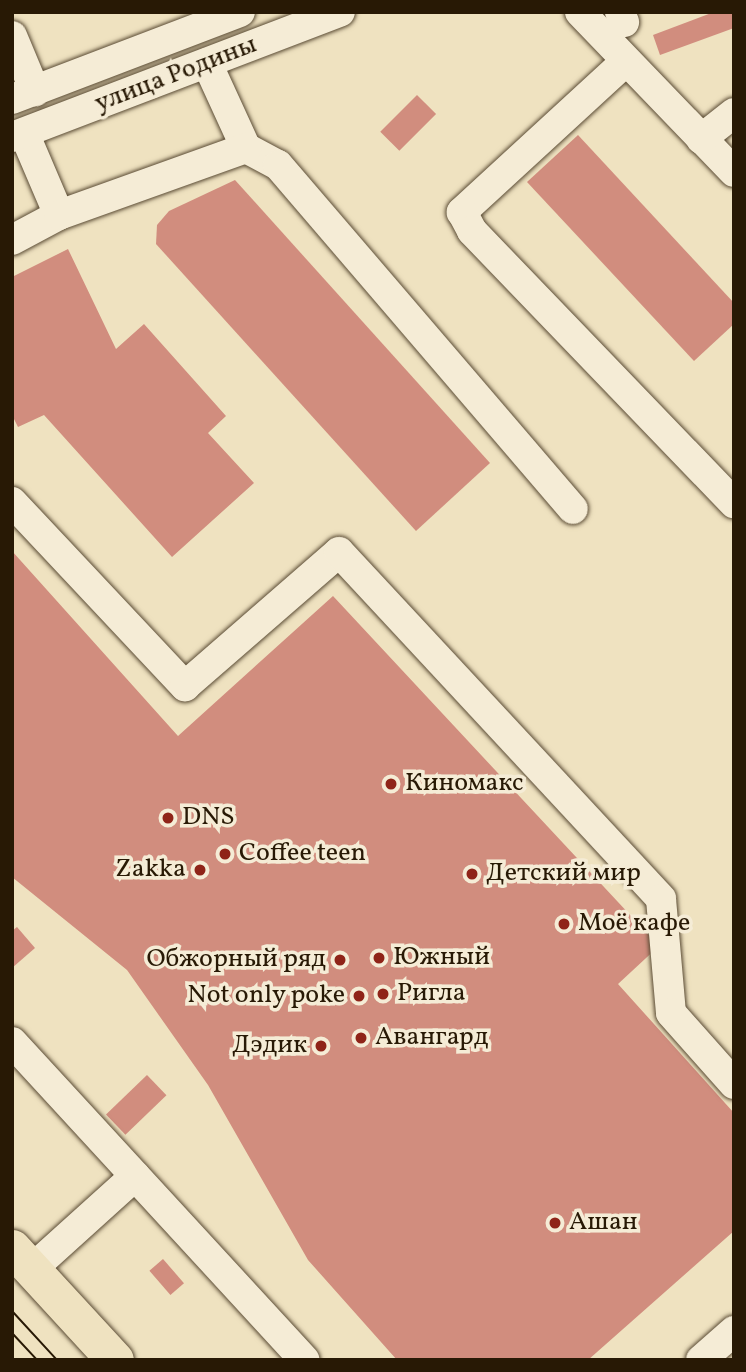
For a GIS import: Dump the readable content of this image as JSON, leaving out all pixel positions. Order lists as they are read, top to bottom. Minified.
{"streets":{"street":["улица Родины"]},"places":["Киномакс","DNS","Coffee teen","Zakka","Детский мир","Моё кафе","Южный","Обжорный ряд","Ригла","Not only poke","Авангард","Дэдик","Ашан"]}
